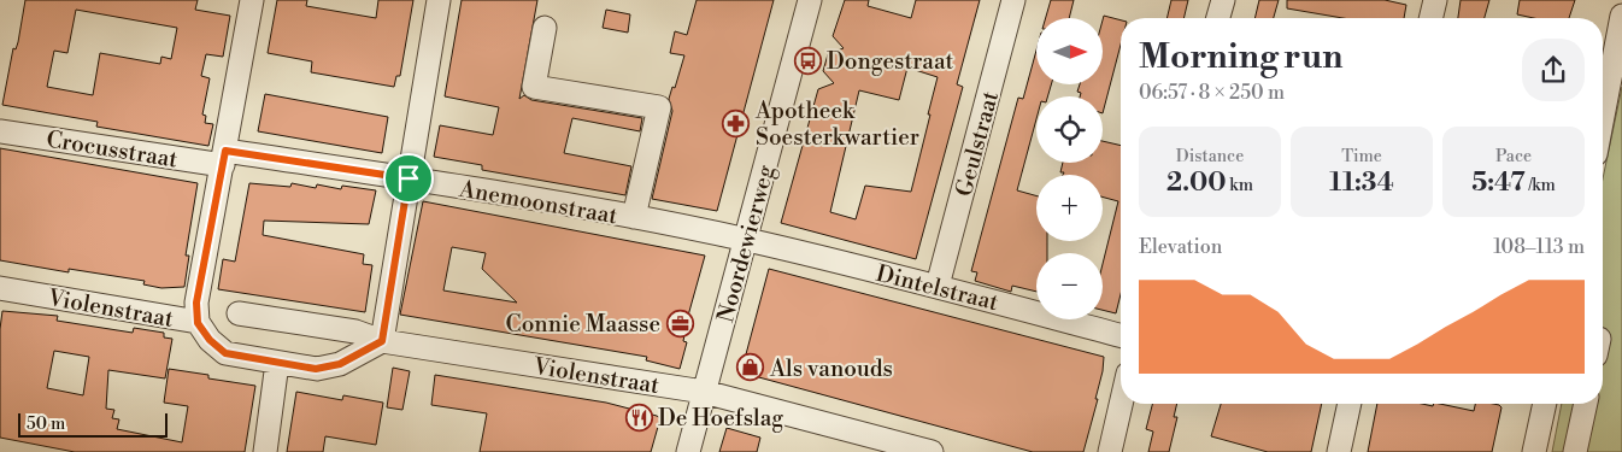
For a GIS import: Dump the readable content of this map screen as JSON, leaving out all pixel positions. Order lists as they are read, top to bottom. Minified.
{"streets":{"street":["Geulstraat","Crocusstraat","Anemoonstraat","Noordewierweg","Dintelstraat","Violenstraat"]},"crossings":[["Geulstraat","Dintelstraat"],["Crocusstraat","Anemoonstraat"],["Anemoonstraat","Noordewierweg"],["Anemoonstraat","Dintelstraat"],["Noordewierweg","Dintelstraat"],["Noordewierweg","Violenstraat"]],"places":{"bus stop":["Dongestraat"],"pharmacy":["Apotheek Soesterkwartier"],"office":["Connie Maasse"],"shop":["Als vanouds"],"restaurant":["De Hoefslag"]},"scale_bar":"50 m","north":"right","page":{"map_buttons":["+","−"],"heading":["Morning run","06:57 · 8 × 250 m"],"stats":[["Distance","2.00 km"],["Time","11:34"],["Pace","5:47 /km"]],"chart":["Elevation","108–113 m"],"scale":"50 m"}}
